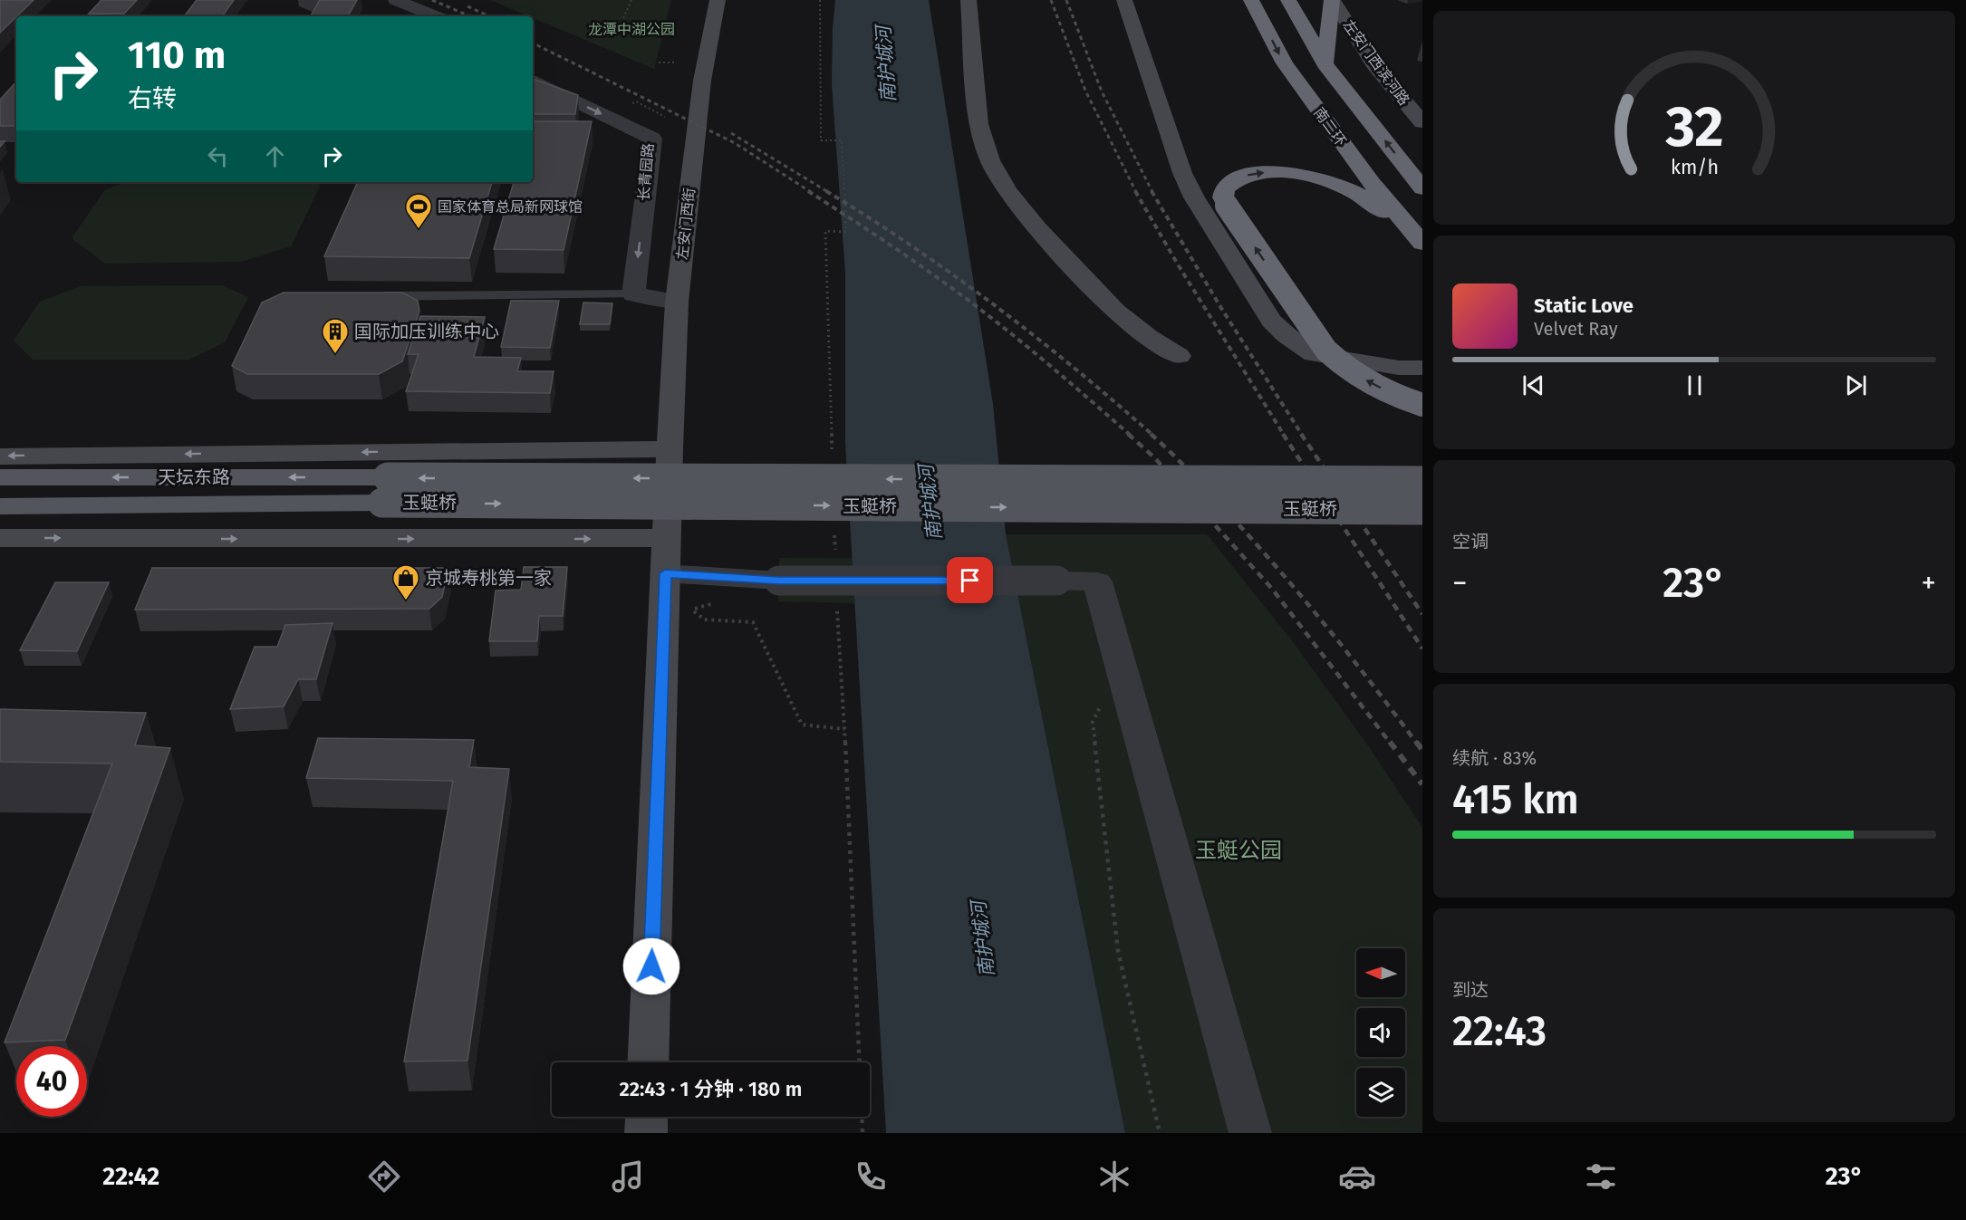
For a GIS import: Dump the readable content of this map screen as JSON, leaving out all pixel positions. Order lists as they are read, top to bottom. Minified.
{"streets":{"highway":["南二环"],"main road":["天坛东路","玉蜓桥"],"street":["左安门西滨河路","长青园路","左安门西街"]},"crossings":[["天坛东路","玉蜓桥"]],"one_way":["长青园路"],"water":["南护城河"],"parks":["龙潭中湖公园","玉蜓公园"],"places":{"sports":["国家体育总局新网球馆"],"building":["国际加压训练中心"],"shop":["京城寿桃第一家"]},"north":"left","page":{"turn":["110 m","右转"],"song":["Static Love","Velvet Ray"],"tile":["空调",["续航 · 83%","415 km"],["到达","22:43"]],"heat":["−","23°","+"],"limit":"40","trip":"22:43 · 1 分钟 · 180 m","tabs":["22:42","23°"],"gauge":["32","km/h"]}}
